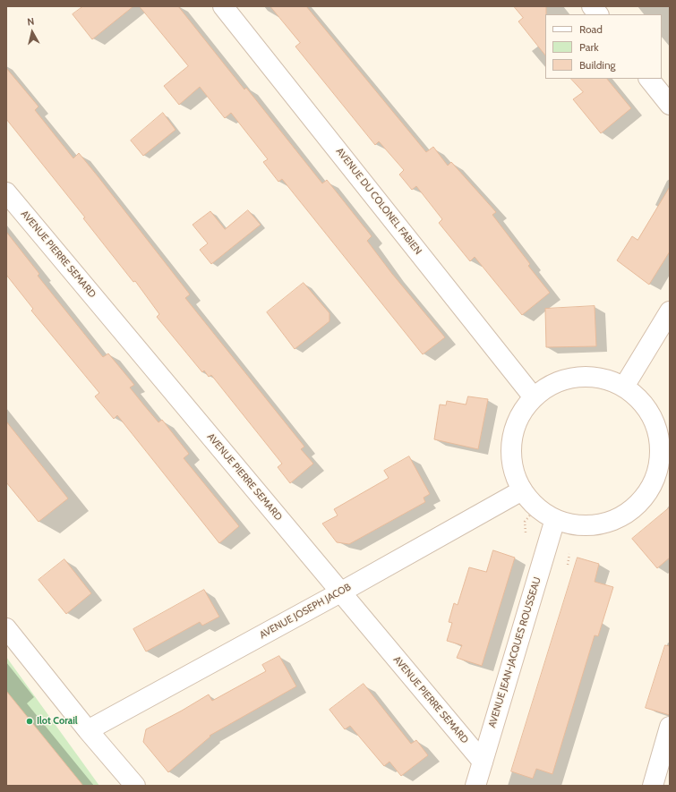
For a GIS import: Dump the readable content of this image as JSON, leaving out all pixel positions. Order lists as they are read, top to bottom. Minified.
{"streets":{"street":["AVENUE DU COLONEL FABIEN","AVENUE PIERRE SEMARD","AVENUE JOSEPH JACOB","AVENUE JEAN-JACQUES ROUSSEAU"]},"crossings":[["AVENUE PIERRE SEMARD","AVENUE JOSEPH JACOB"],["AVENUE PIERRE SEMARD","AVENUE JEAN-JACQUES ROUSSEAU"]],"places":["Ilot Corail"],"legend":["Road","Park","Building"],"north":"top"}
